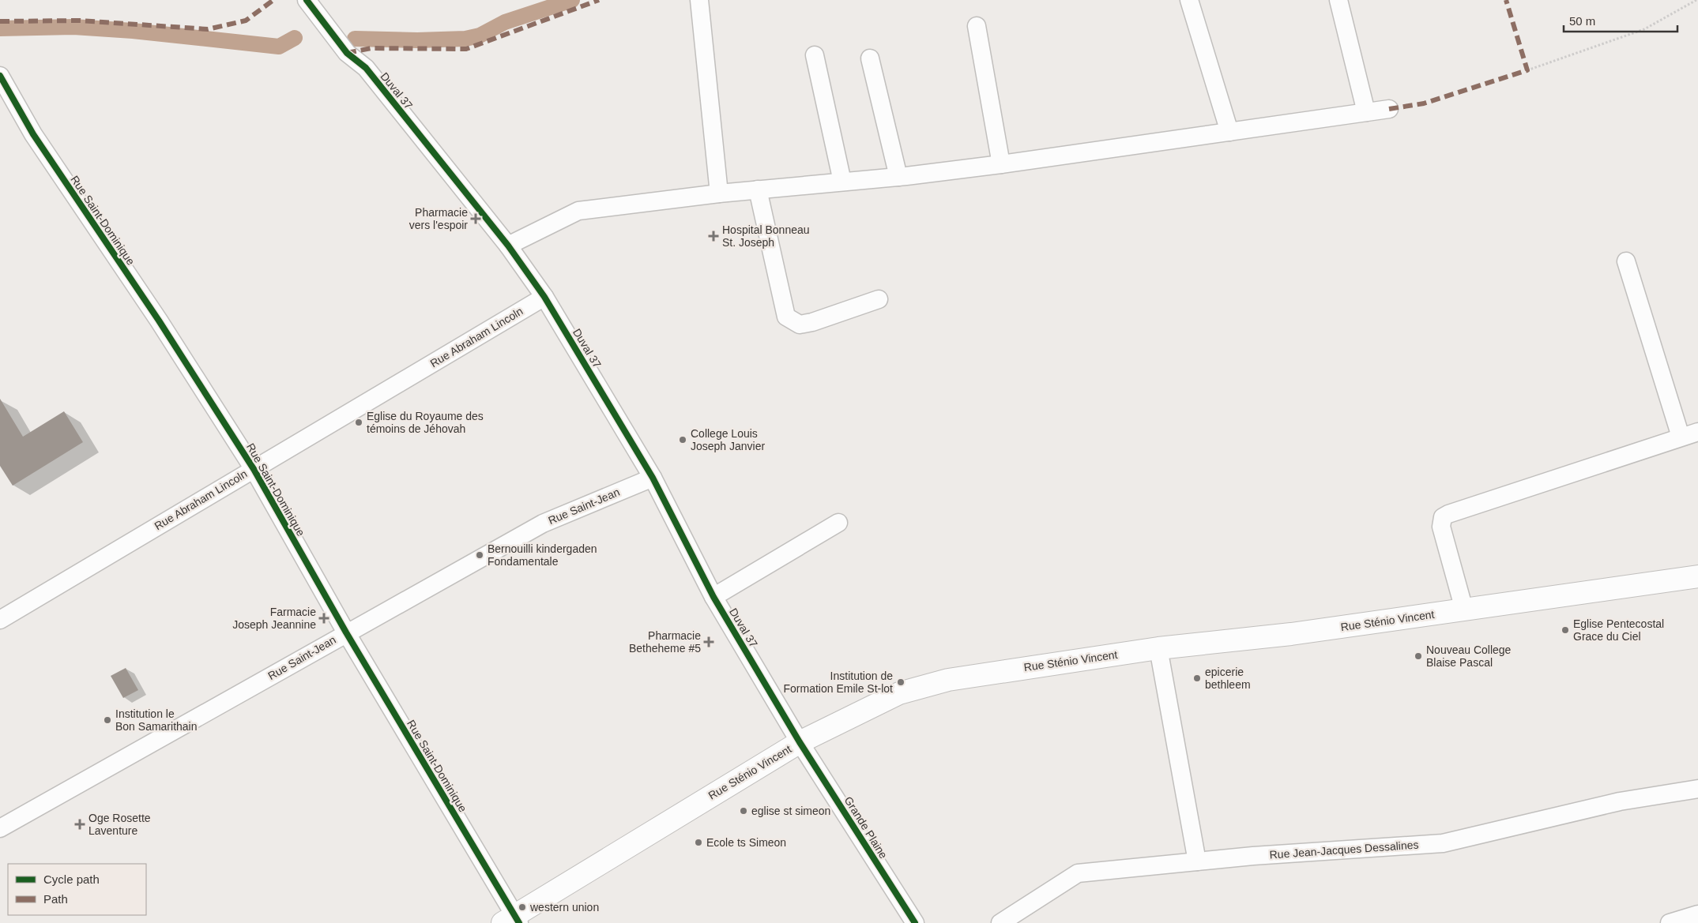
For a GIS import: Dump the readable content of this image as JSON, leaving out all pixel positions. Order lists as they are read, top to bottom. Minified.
{"streets":{"main road":["Rue Sténio Vincent"],"street":["Duval 37","Rue Saint-Dominique","Rue Abraham Lincoln","Rue Saint-Jean","Grande Plaine","Rue Jean-Jacques Dessalines"]},"crossings":[["Duval 37","Rue Abraham Lincoln"],["Duval 37","Rue Saint-Jean"],["Duval 37","Rue Sténio Vincent"],["Duval 37","Grande Plaine"],["Rue Saint-Dominique","Rue Abraham Lincoln"],["Rue Saint-Dominique","Rue Saint-Jean"],["Rue Saint-Dominique","Rue Sténio Vincent"],["Rue Sténio Vincent","Grande Plaine"]],"places":{"health":["Pharmacie vers l'espoir","Hospital Bonneau St. Joseph","Farmacie Joseph Jeannine","Pharmacie Betheheme #5","Oge Rosette Laventure"],"other":["Eglise du Royaume des témoins de Jéhovah","College Louis Joseph Janvier","Bernouilli kindergaden Fondamentale","Eglise Pentecostal Grace du Ciel","Nouveau College Blaise Pascal","epicerie bethleem","Institution de Formation Emile St-lot","Institution le Bon Samarithain","eglise st simeon","Ecole ts Simeon","western union"]},"legend":["Cycle path","Path"],"scale_bar":"50 m"}
